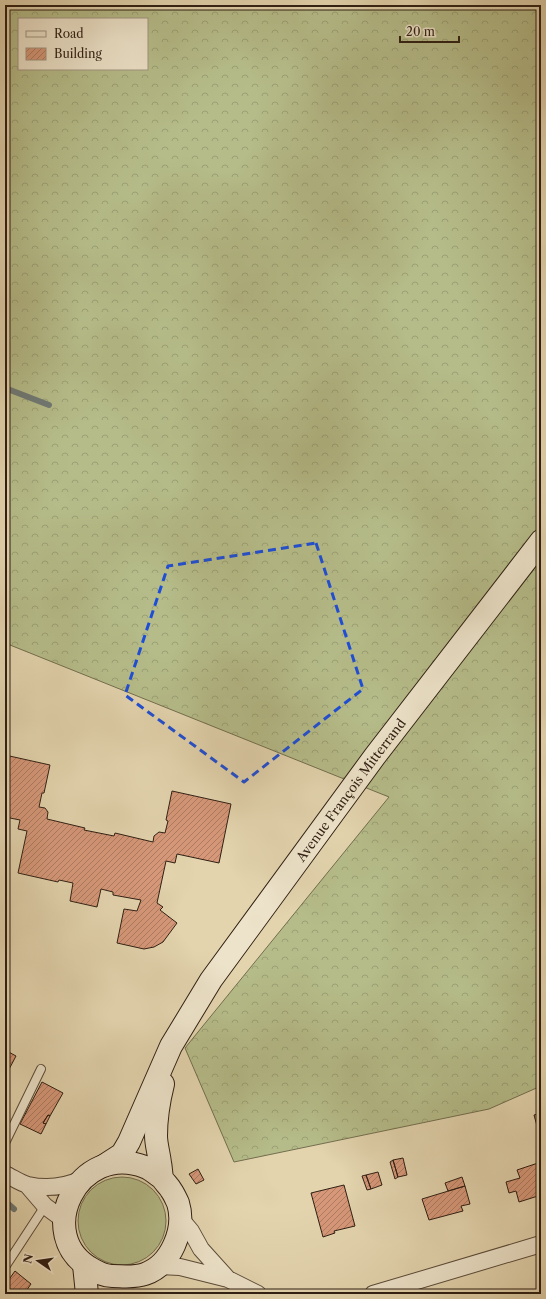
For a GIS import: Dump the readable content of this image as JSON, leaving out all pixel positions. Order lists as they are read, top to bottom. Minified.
{"streets":{"main road":["Avenue François Mitterrand"]},"legend":["Road","Building"],"scale_bar":"20 m","north":"left"}
